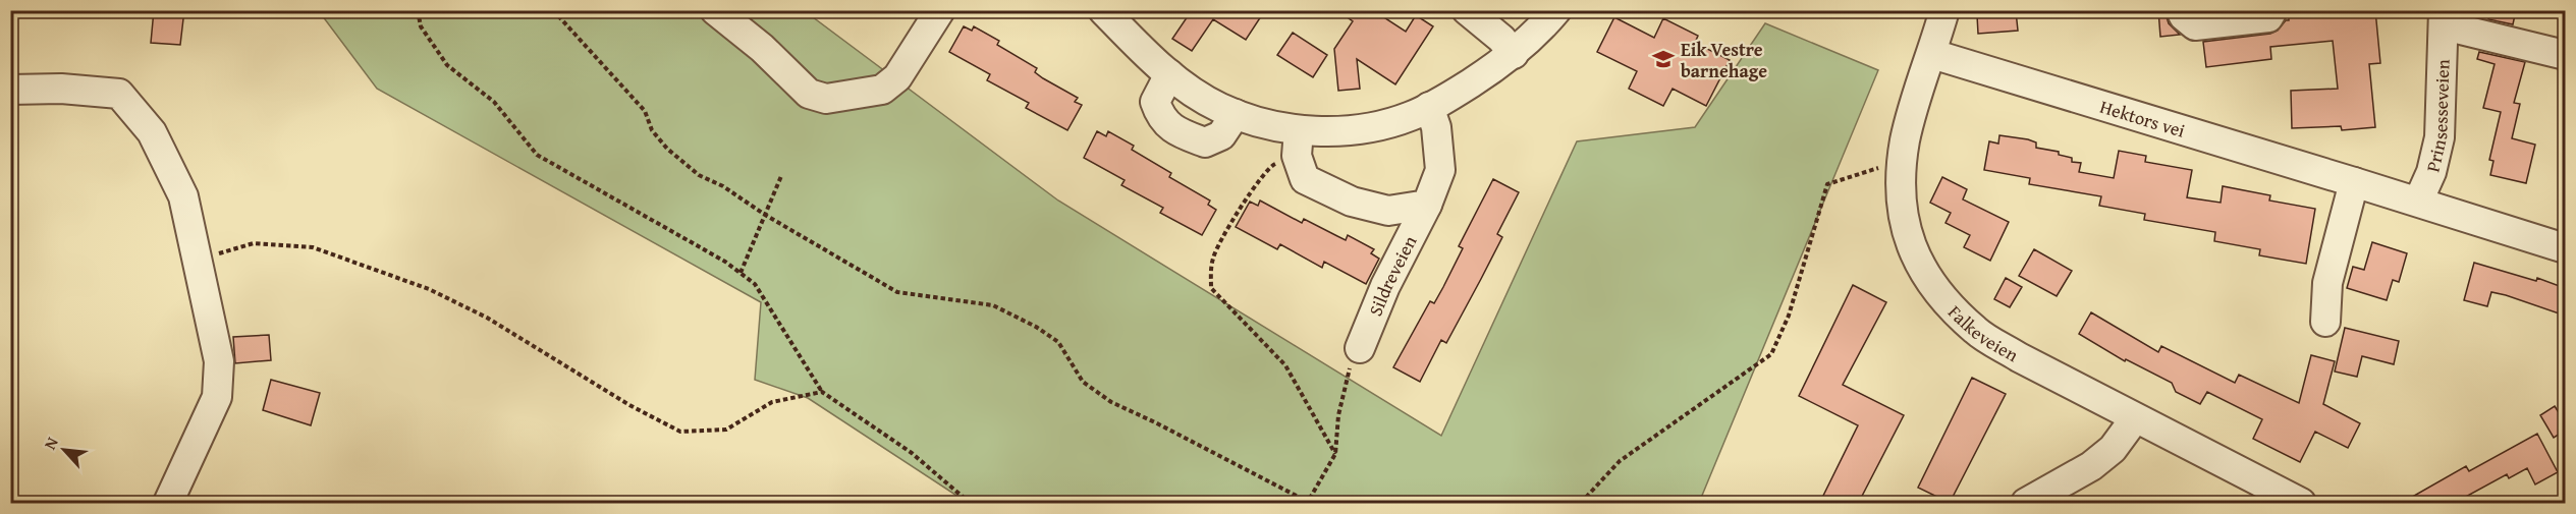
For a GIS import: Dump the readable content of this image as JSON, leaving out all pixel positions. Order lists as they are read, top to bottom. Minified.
{"streets":{"street":["Prinsesseveien","Hektors vei","Sildreveien","Falkeveien"]},"crossings":[["Prinsesseveien","Hektors vei"],["Hektors vei","Falkeveien"]],"places":{"school or university":["Eik Vestre barnehage"]},"north":"top left"}
